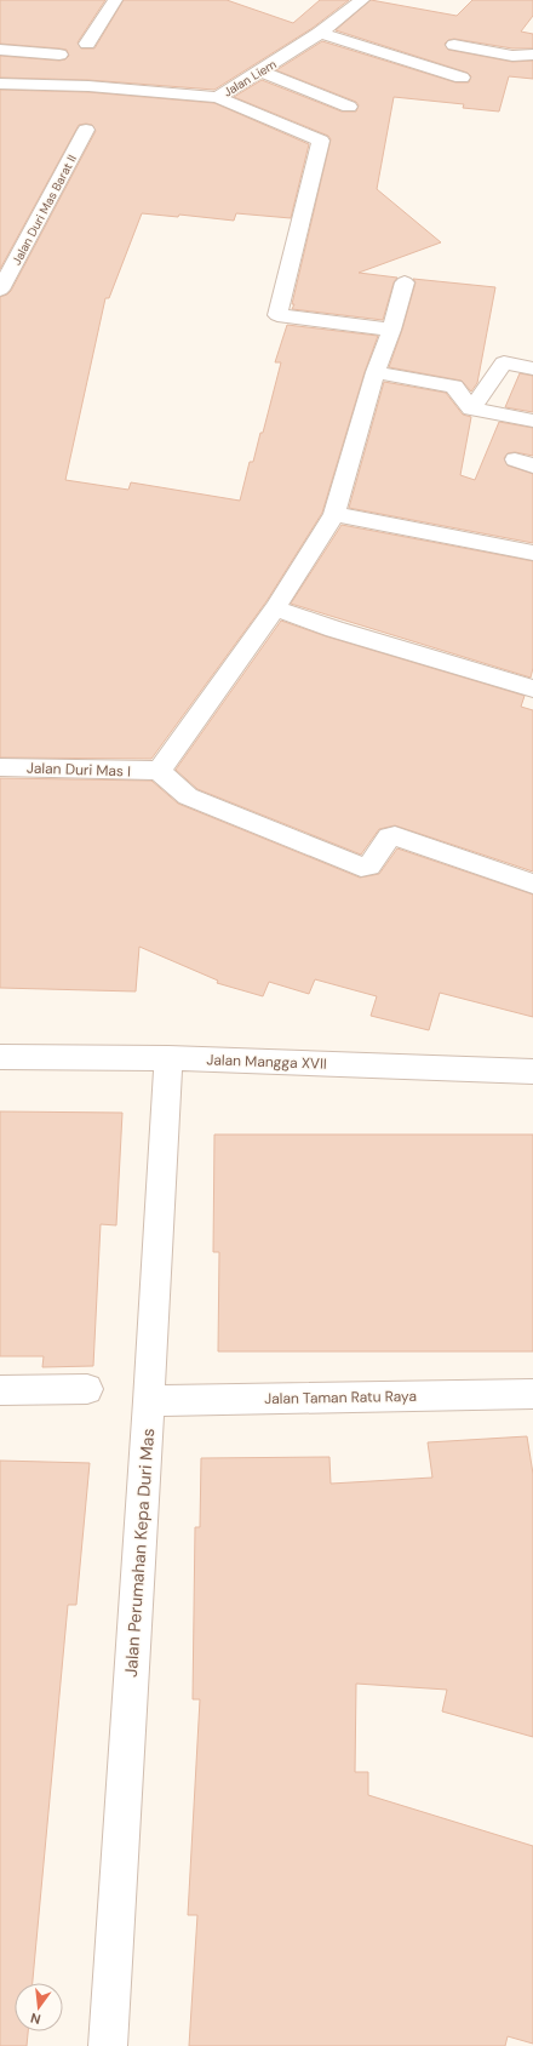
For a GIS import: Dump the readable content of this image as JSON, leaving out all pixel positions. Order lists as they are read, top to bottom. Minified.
{"streets":{"street":["Jalan Liem","Jalan Duri Mas Barat II","Jalan Duri Mas I","Jalan Mangga XVII","Jalan Taman Ratu Raya","Jalan Perumahan Kepa Duri Mas"]},"crossings":[["Jalan Mangga XVII","Jalan Perumahan Kepa Duri Mas"],["Jalan Taman Ratu Raya","Jalan Perumahan Kepa Duri Mas"]],"north":"bottom"}
